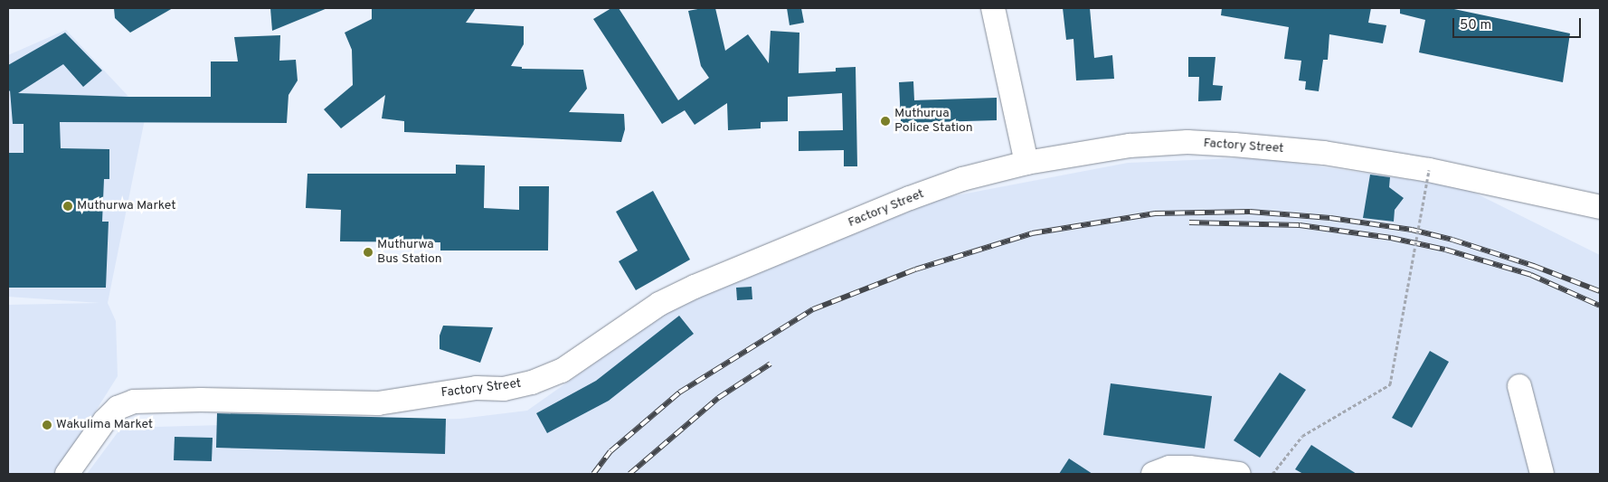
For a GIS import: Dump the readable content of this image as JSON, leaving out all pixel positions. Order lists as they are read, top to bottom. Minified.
{"streets":{"street":["Factory Street"]},"places":["Muthurua Police Station","Muthurwa Market","Muthurwa Bus Station","Wakulima Market"],"scale_bar":"50 m"}
